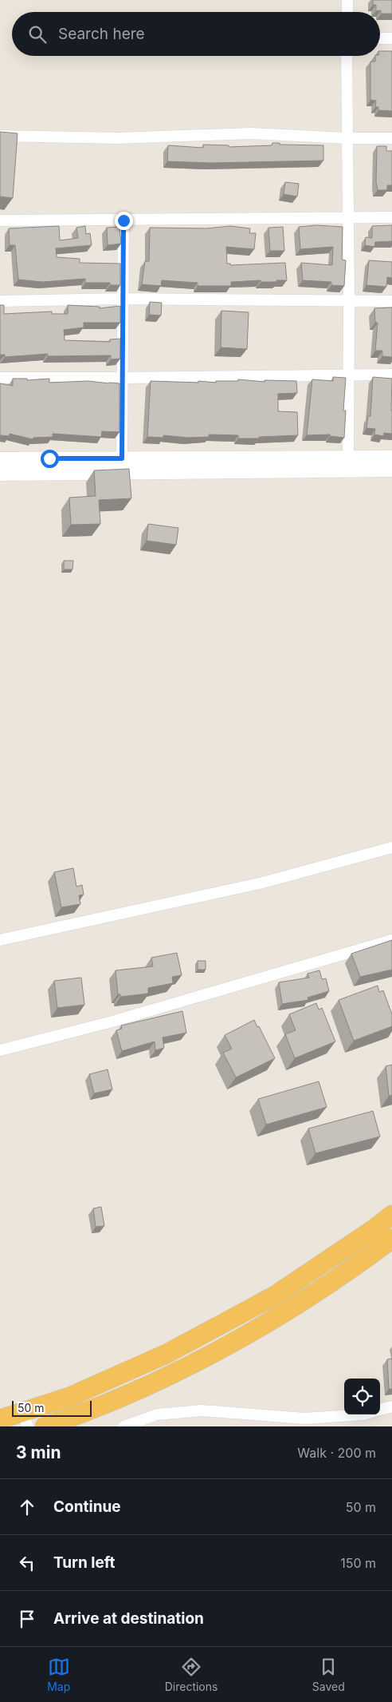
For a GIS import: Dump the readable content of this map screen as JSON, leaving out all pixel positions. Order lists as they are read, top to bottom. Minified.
{"scale_bar":"50 m","page":{"search":"Search here","scale":"50 m","heading":["3 min","Walk · 200 m"],"list":[["Continue","50 m"],["Turn left","150 m"],"Arrive at destination"],"nav":["Map","Directions","Saved"]}}
